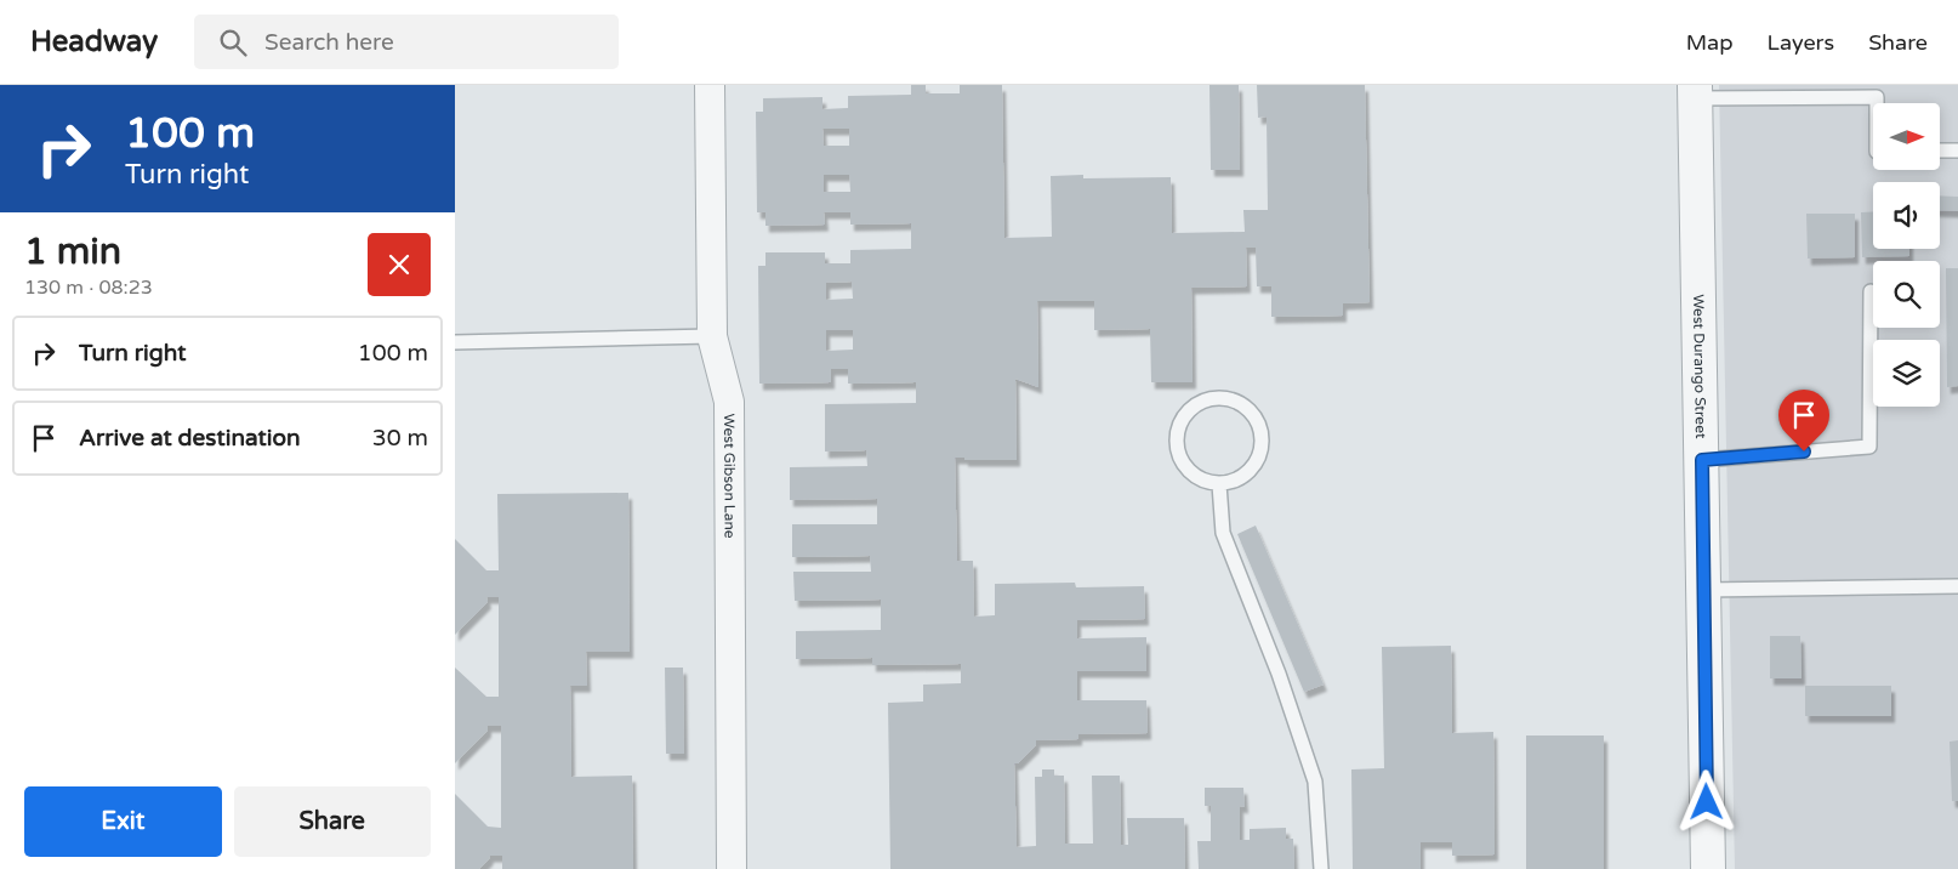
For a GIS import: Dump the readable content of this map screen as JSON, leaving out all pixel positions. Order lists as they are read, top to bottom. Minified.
{"streets":{"street":["West Durango Street","West Gibson Lane"]},"north":"right","page":{"header":"Headway","search":"Search here","nav":["Map","Layers","Share"],"turn":["100 m","Turn right"],"heading":["1 min","130 m · 08:23"],"list":[{"name":"Turn right","value":"100 m"},{"name":"Arrive at destination","value":"30 m"}],"buttons":["Exit","Share"]}}
